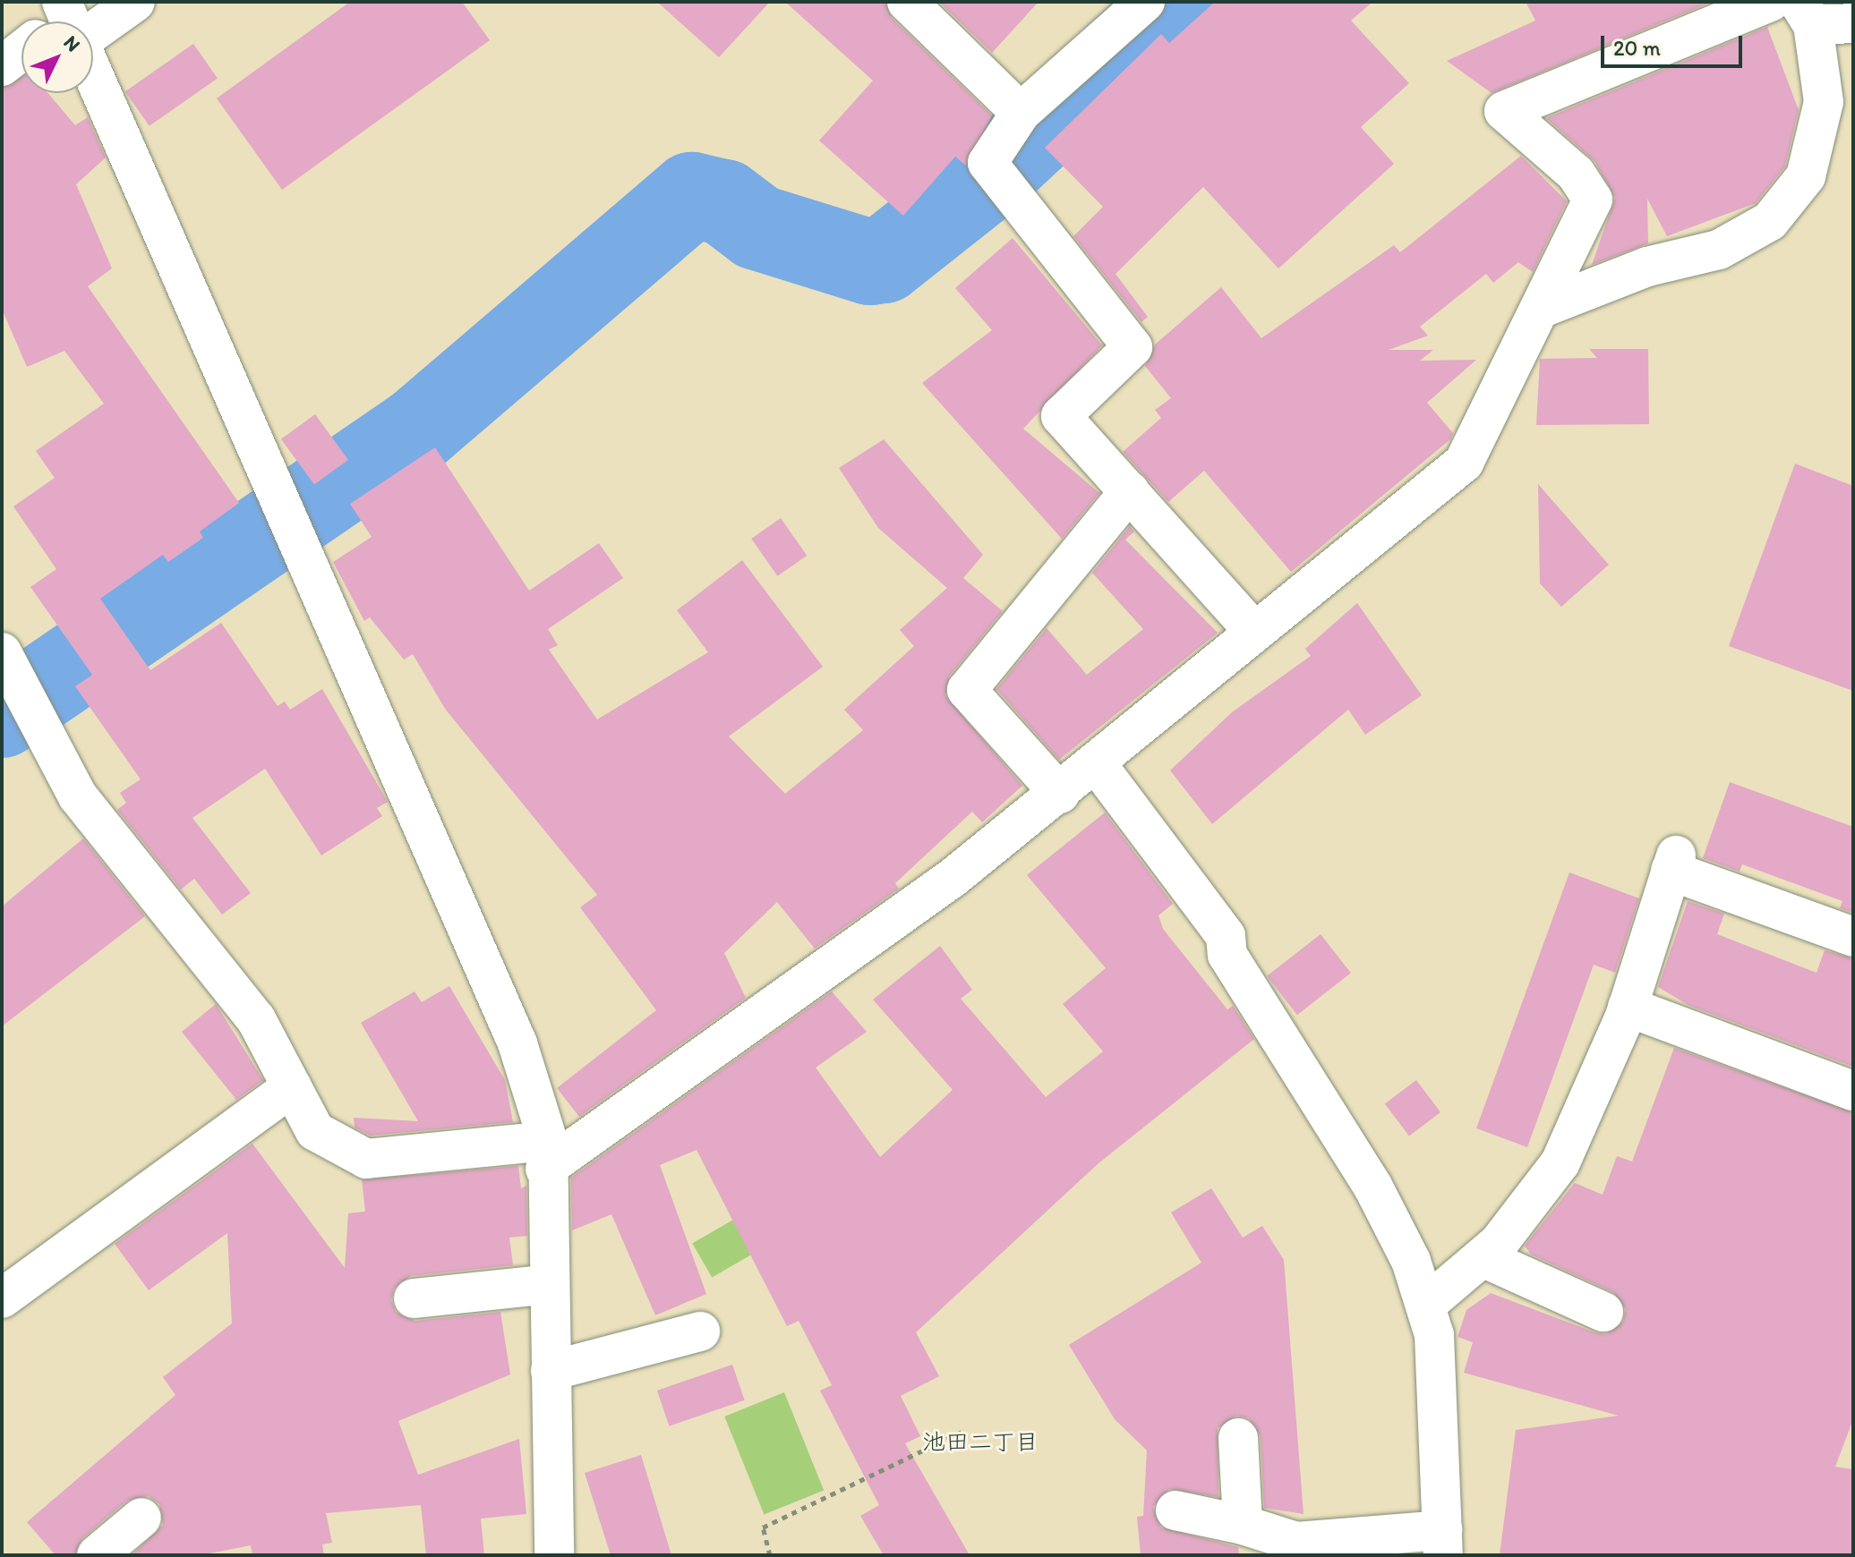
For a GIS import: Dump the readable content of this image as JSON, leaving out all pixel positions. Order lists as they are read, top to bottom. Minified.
{"districts":["池田二丁目"],"scale_bar":"20 m","north":"top right"}
